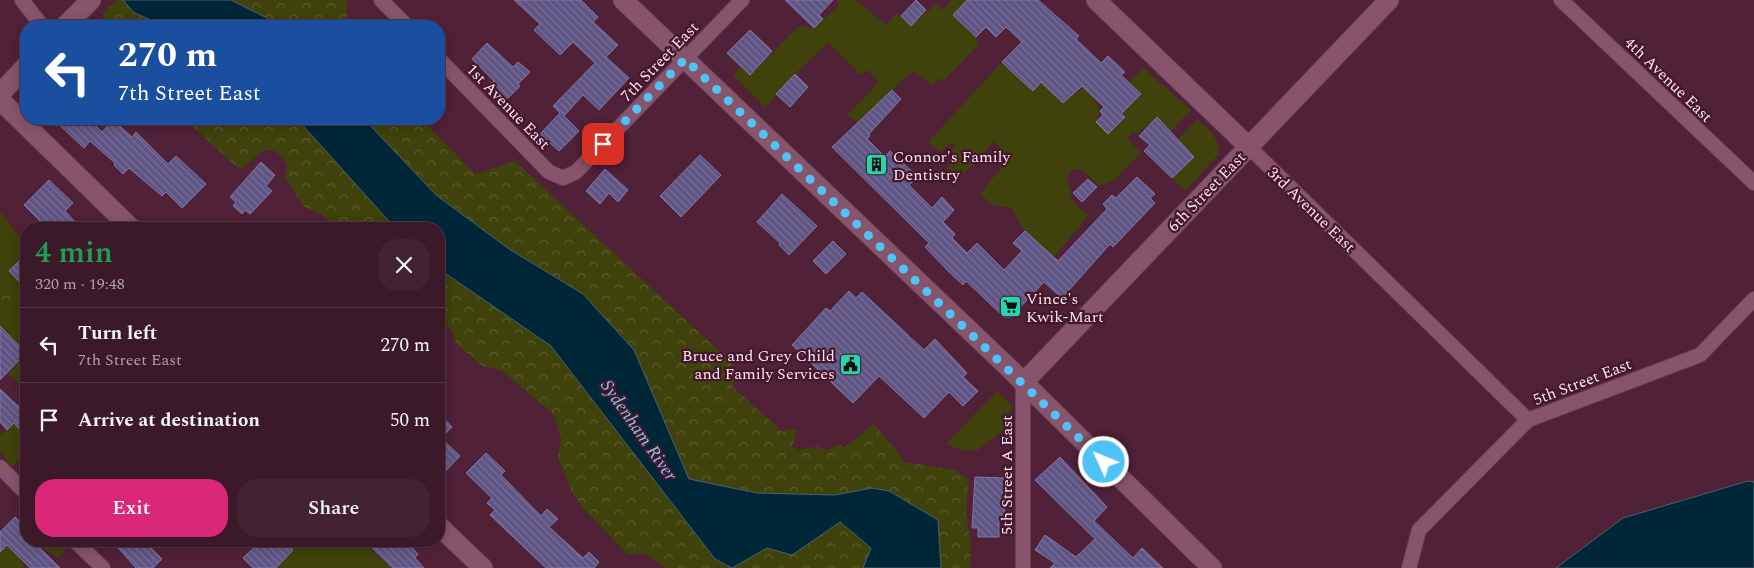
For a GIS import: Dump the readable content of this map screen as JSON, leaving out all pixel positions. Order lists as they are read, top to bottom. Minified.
{"streets":{"main road":["6th Street East","3rd Avenue East"],"street":["7th Street East","4th Avenue East","1st Avenue East","5th Street East","5th Street A East"]},"crossings":[["7th Street East","1st Avenue East"],["6th Street East","3rd Avenue East"],["6th Street East","5th Street A East"],["3rd Avenue East","5th Street East"]],"water":["Sydenham River"],"places":{"building":["Connor's Family Dentistry"],"supermarket":["Vince's Kwik-Mart"],"public building":["Bruce and Grey Child and Family Services"]},"page":{"turn":["270 m","7th Street East"],"heading":["4 min","320 m · 19:48"],"list":[{"name":"Turn left","note":"7th Street East","value":"270 m"},{"name":"Arrive at destination","value":"50 m"}],"buttons":["Exit","Share"]}}
